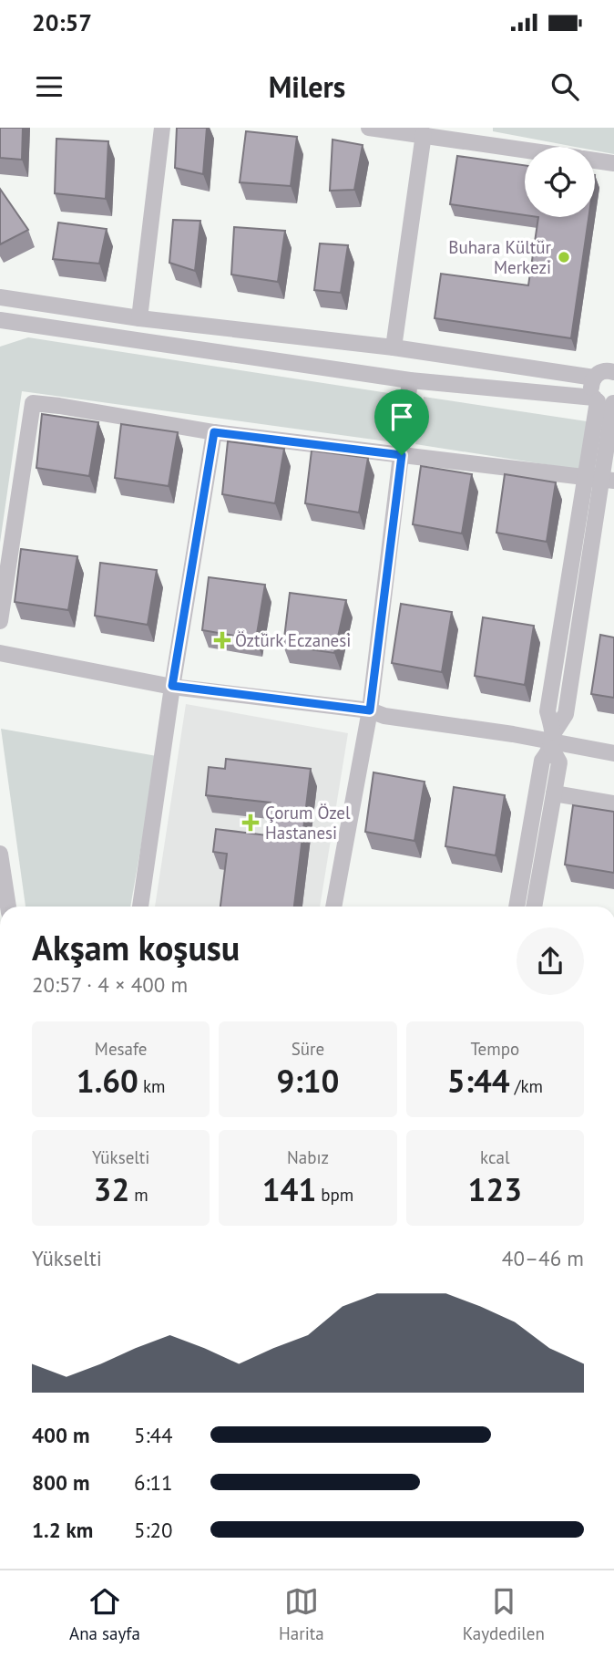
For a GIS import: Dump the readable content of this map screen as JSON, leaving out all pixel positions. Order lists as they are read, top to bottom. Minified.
{"places":{"other":["Buhara Kültür Merkezi"],"health":["Öztürk Eczanesi","Çorum Özel Hastanesi"]},"page":{"status":"20:57","header":"Milers","heading":["Akşam koşusu","20:57 · 4 × 400 m"],"stats":[["Mesafe","1.60 km"],["Süre","9:10"],["Tempo","5:44 /km"],["Yükselti","32 m"],["Nabız","141 bpm"],["kcal","123"]],"chart":["Yükselti","40–46 m"],"list":[{"name":"400 m","note":"5:44"},{"name":"800 m","note":"6:11"},{"name":"1.2 km","note":"5:20"}],"tabs":["Ana sayfa","Harita","Kaydedilen"]}}
